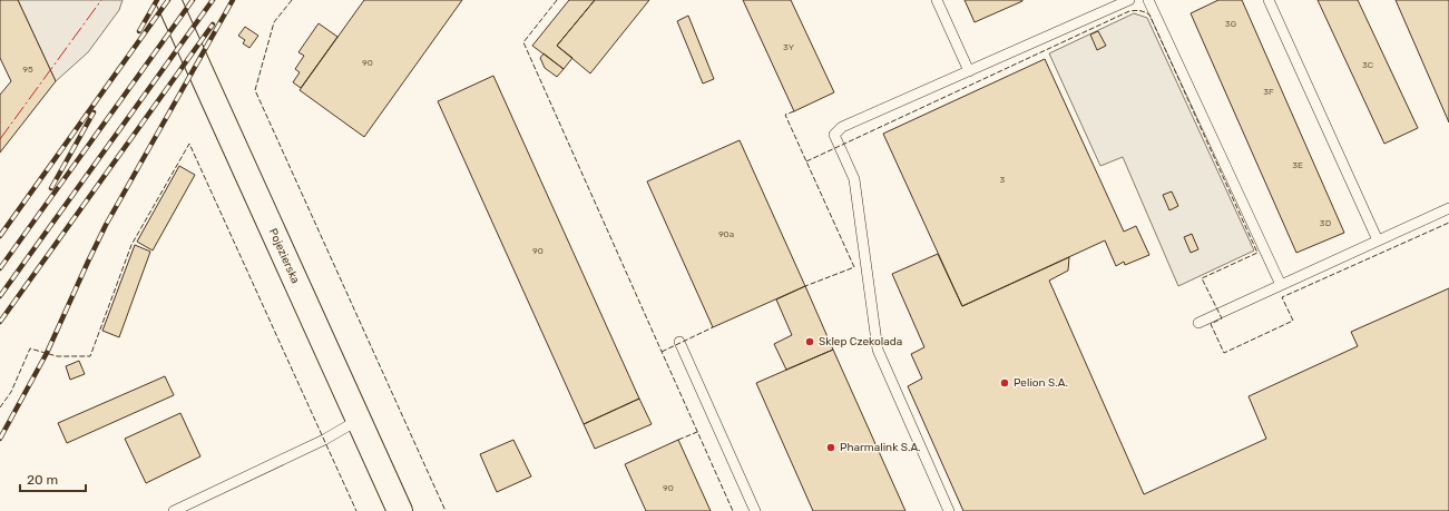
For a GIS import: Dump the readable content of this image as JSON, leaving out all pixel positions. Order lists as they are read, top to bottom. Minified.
{"streets":{"street":["Pojezierska"]},"places":["Sklep Czekolada","Pelion S.A.","Pharmalink S.A."],"house_numbers":["3G","3Y","90","3C","95","3F","3E","3","3D","90a","90","90"],"scale_bar":"20 m"}
